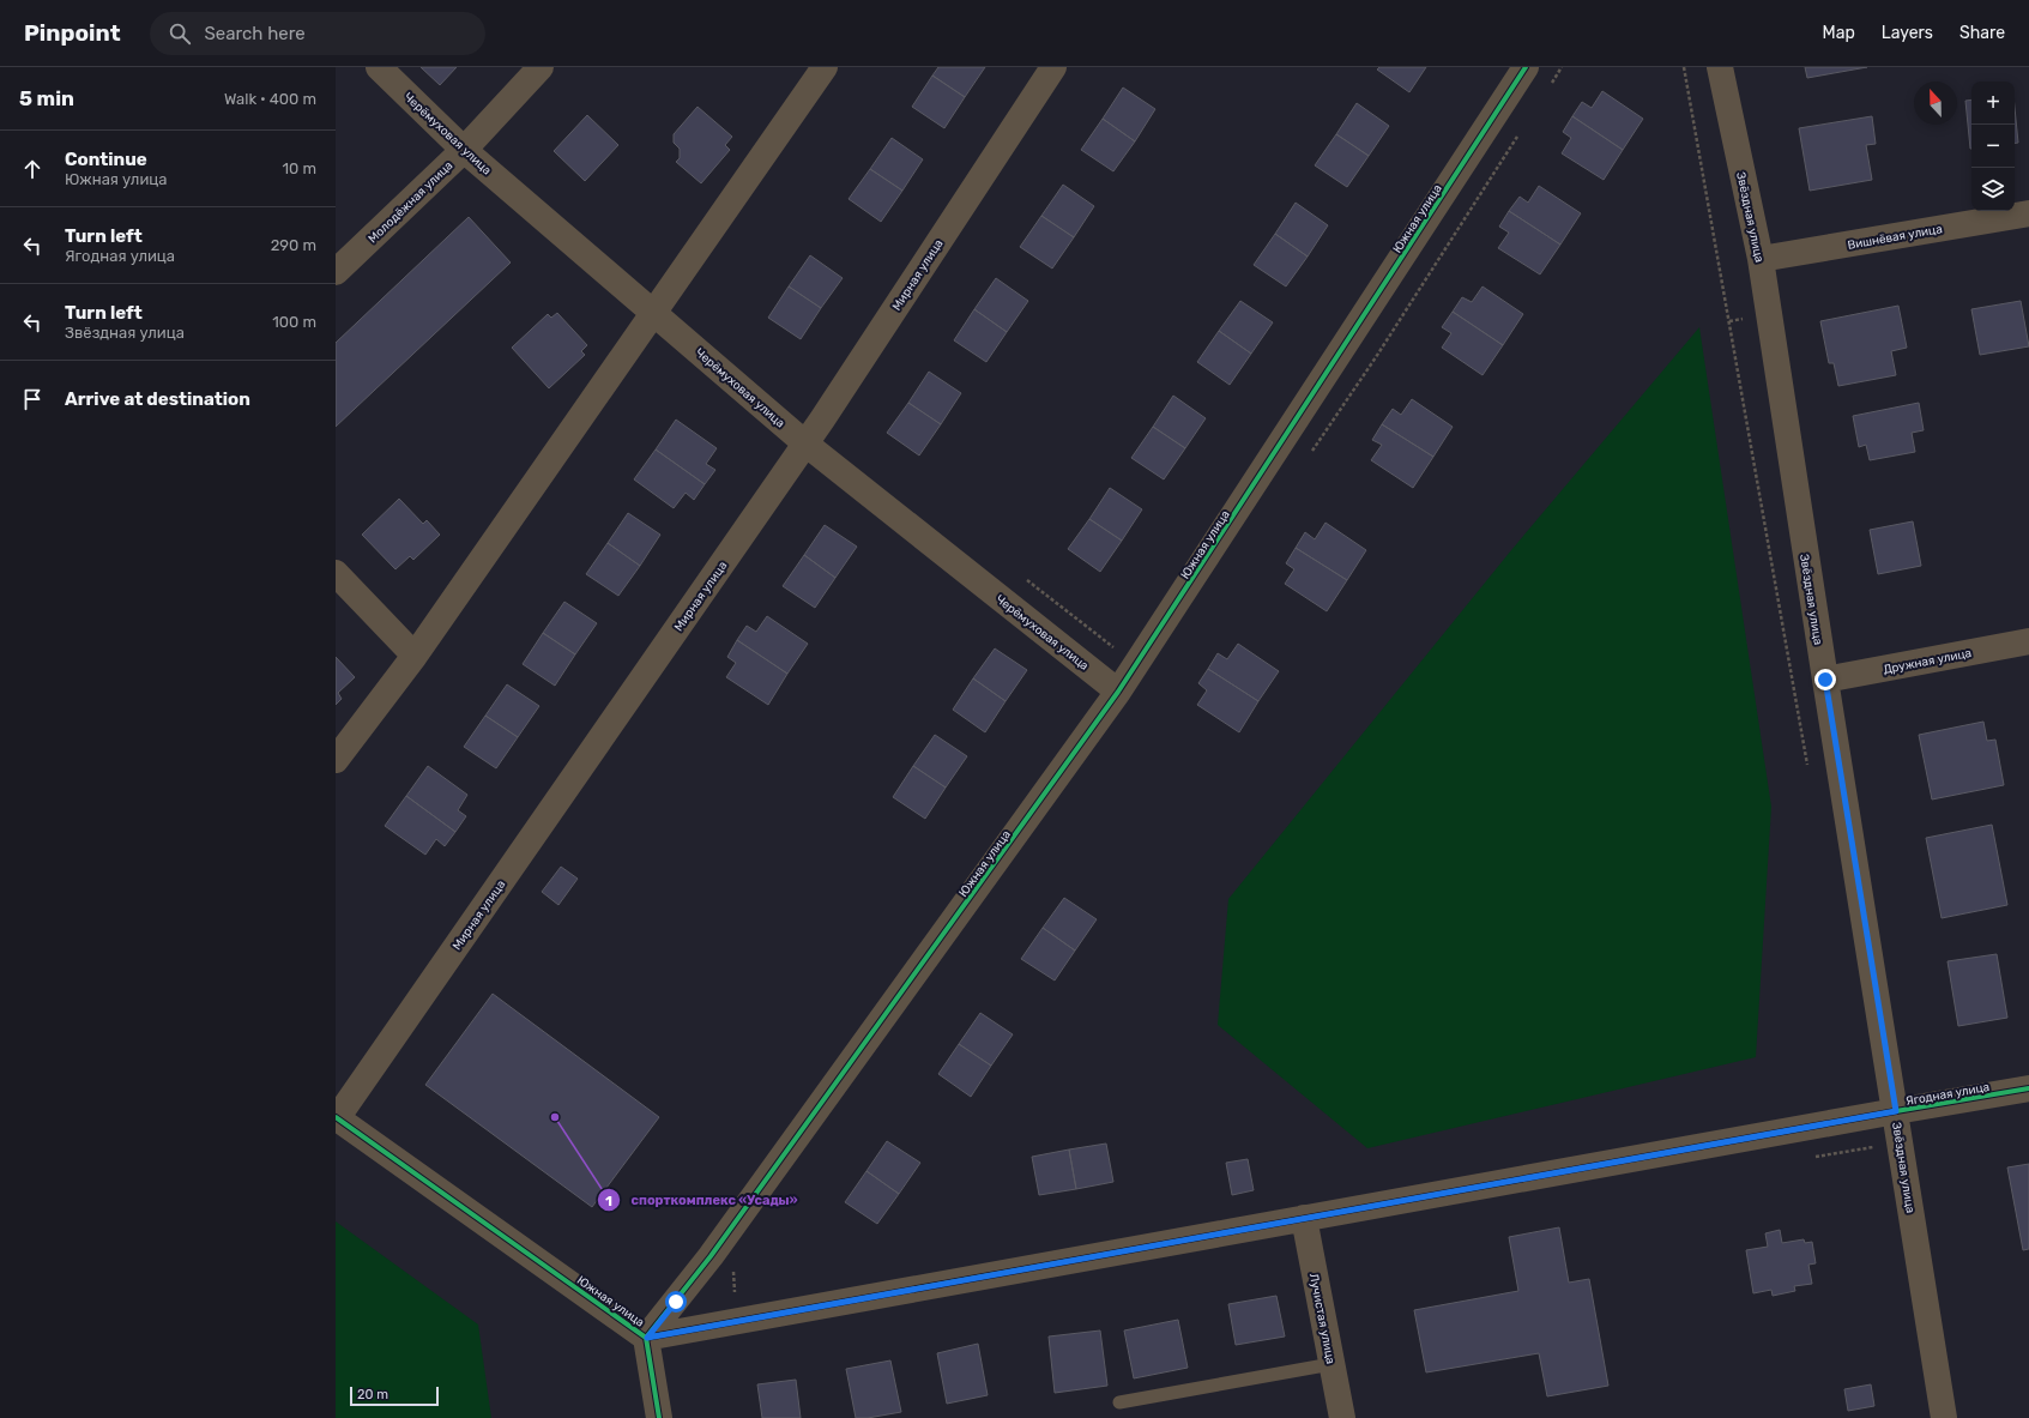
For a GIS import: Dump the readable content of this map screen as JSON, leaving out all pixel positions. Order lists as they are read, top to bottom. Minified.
{"streets":{"street":["Черёмуховая улица","Молодёжная улица","Звёздная улица","Южная улица","Вишнёвая улица","Мирная улица","Дружная улица","Ягодная улица","Лучистая улица"]},"crossings":[["Черёмуховая улица","Молодёжная улица"],["Черёмуховая улица","Южная улица"],["Черёмуховая улица","Мирная улица"],["Звёздная улица","Вишнёвая улица"],["Звёздная улица","Дружная улица"],["Звёздная улица","Ягодная улица"],["Южная улица","Мирная улица"],["Южная улица","Ягодная улица"],["Ягодная улица","Лучистая улица"]],"places":["спорткомплекс «Усады»"],"scale_bar":"20 m","north":"top","page":{"header":"Pinpoint","search":"Search here","nav":["Map","Layers","Share"],"heading":["5 min","Walk · 400 m"],"map_buttons":["+","−"],"list":[["Continue","Южная улица","10 m"],["Turn left","Ягодная улица","290 m"],["Turn left","Звёздная улица","100 m"],"Arrive at destination"],"scale":"20 m"}}
